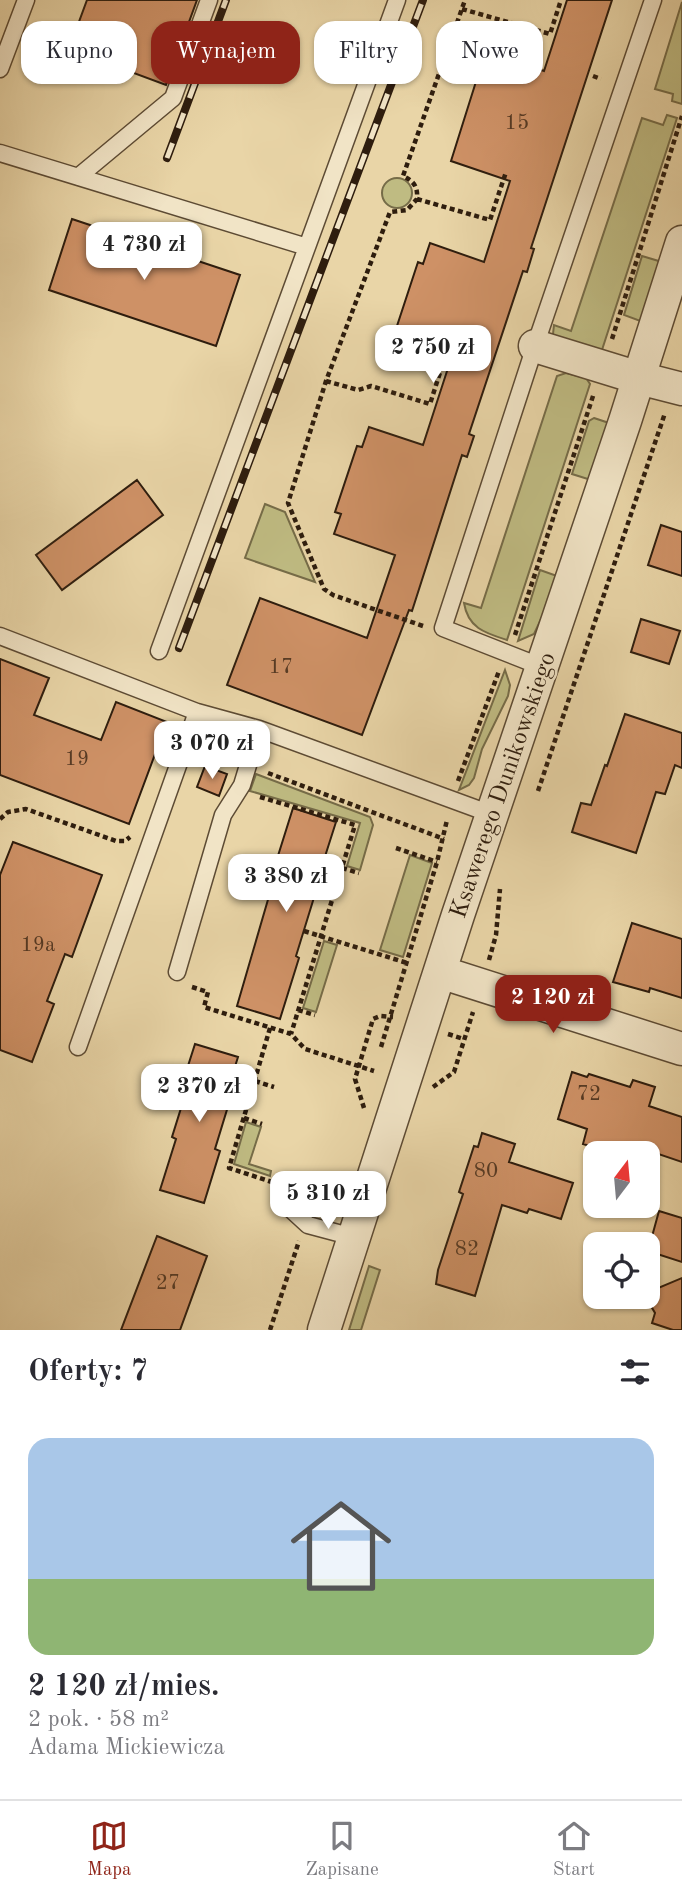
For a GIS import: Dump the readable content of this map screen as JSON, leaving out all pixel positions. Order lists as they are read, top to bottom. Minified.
{"streets":{"street":["Ksawerego Dunikowskiego"]},"house_numbers":["15","17","19","19a","72","80","82","27"],"north":"top","page":{"chip":["Kupno","Wynajem","Filtry","Nowe"],"price":["4 730 zł","2 750 zł","3 070 zł","3 380 zł","2 120 zł","2 370 zł","5 310 zł"],"heading":"Oferty: 7","list":[{"name":"2 120 zł/mies.","note":"2 pok. · 58 m² · Adama Mickiewicza"}],"tabs":["Mapa","Zapisane","Start"]}}
